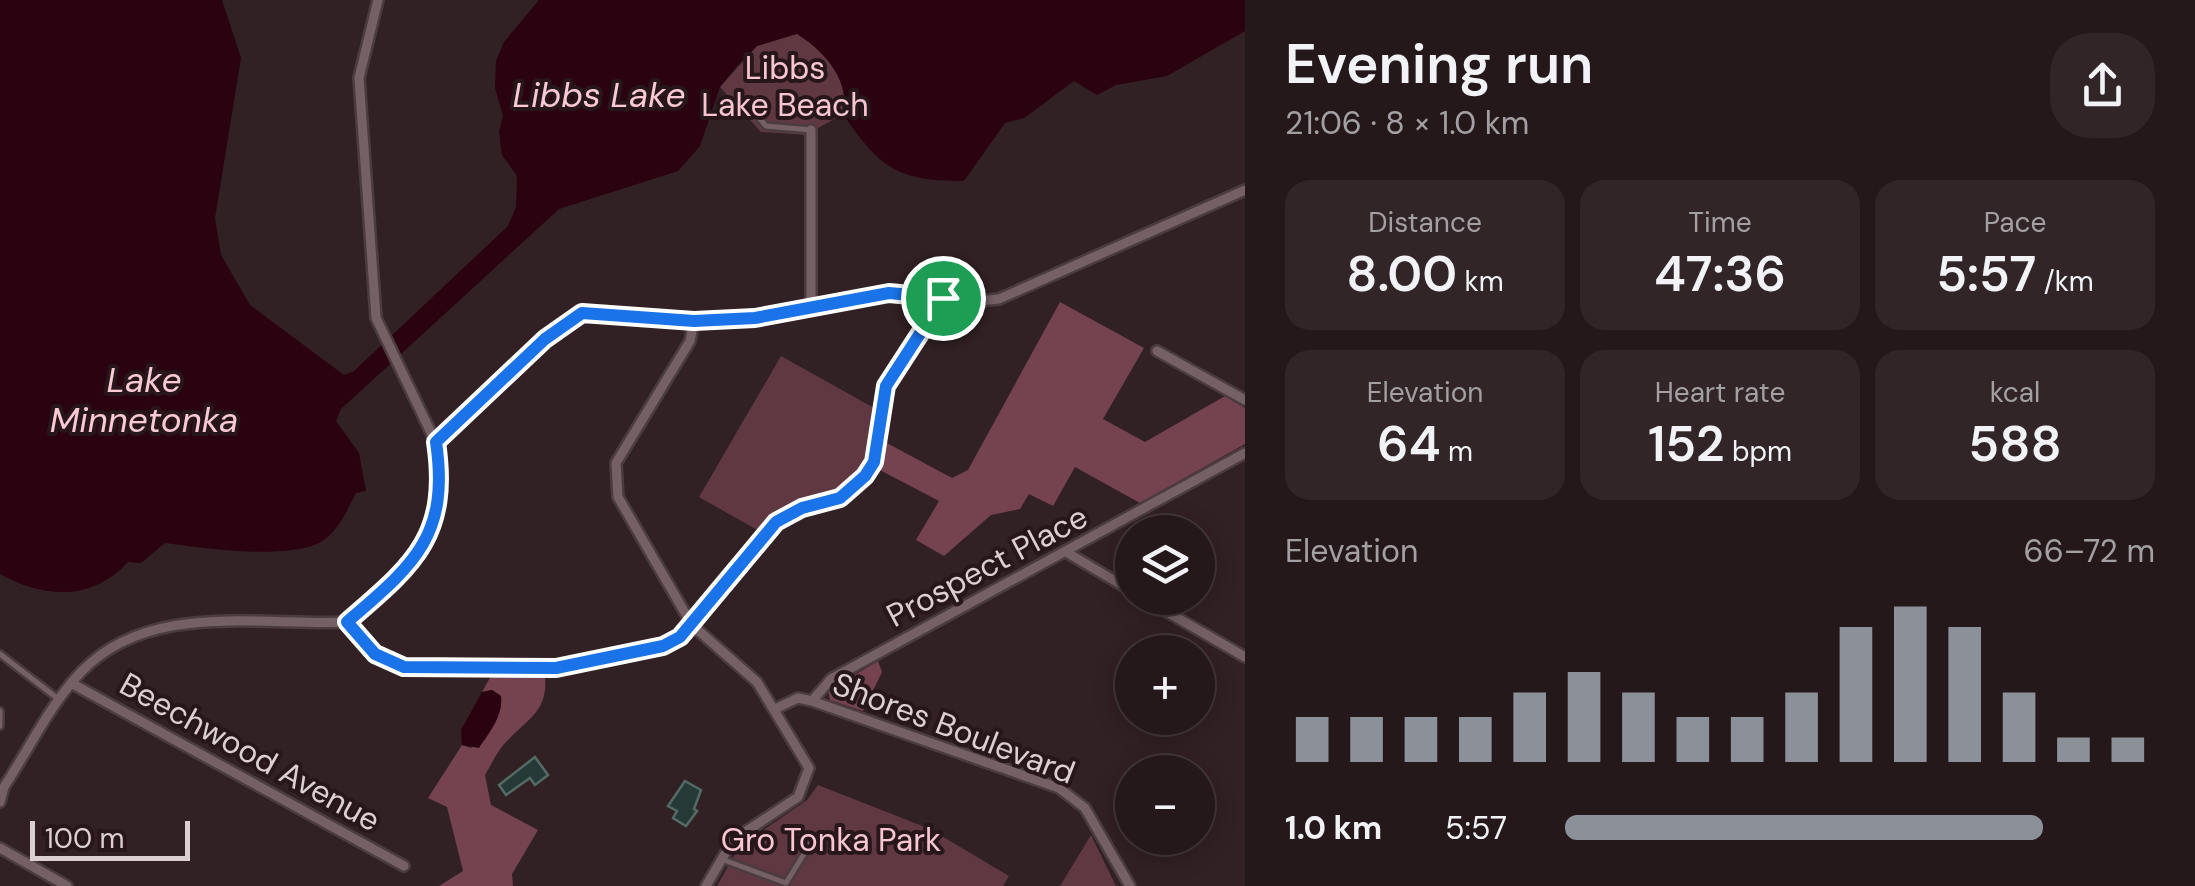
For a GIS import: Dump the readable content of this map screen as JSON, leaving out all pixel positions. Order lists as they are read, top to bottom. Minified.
{"streets":{"street":["Prospect Place","Shores Boulevard","Beechwood Avenue"]},"crossings":[["Prospect Place","Shores Boulevard"]],"water":["Libbs Lake","Lake Minnetonka"],"parks":["Libbs Lake Beach","Gro Tonka Park"],"scale_bar":"100 m","page":{"heading":["Evening run","21:06 · 8 × 1.0 km"],"stats":[["Distance","8.00 km"],["Time","47:36"],["Pace","5:57 /km"],["Elevation","64 m"],["Heart rate","152 bpm"],["kcal","588"]],"chart":["Elevation","66–72 m"],"map_buttons":["+","−"],"list":[{"name":"1.0 km","note":"5:57"}],"scale":"100 m"}}
